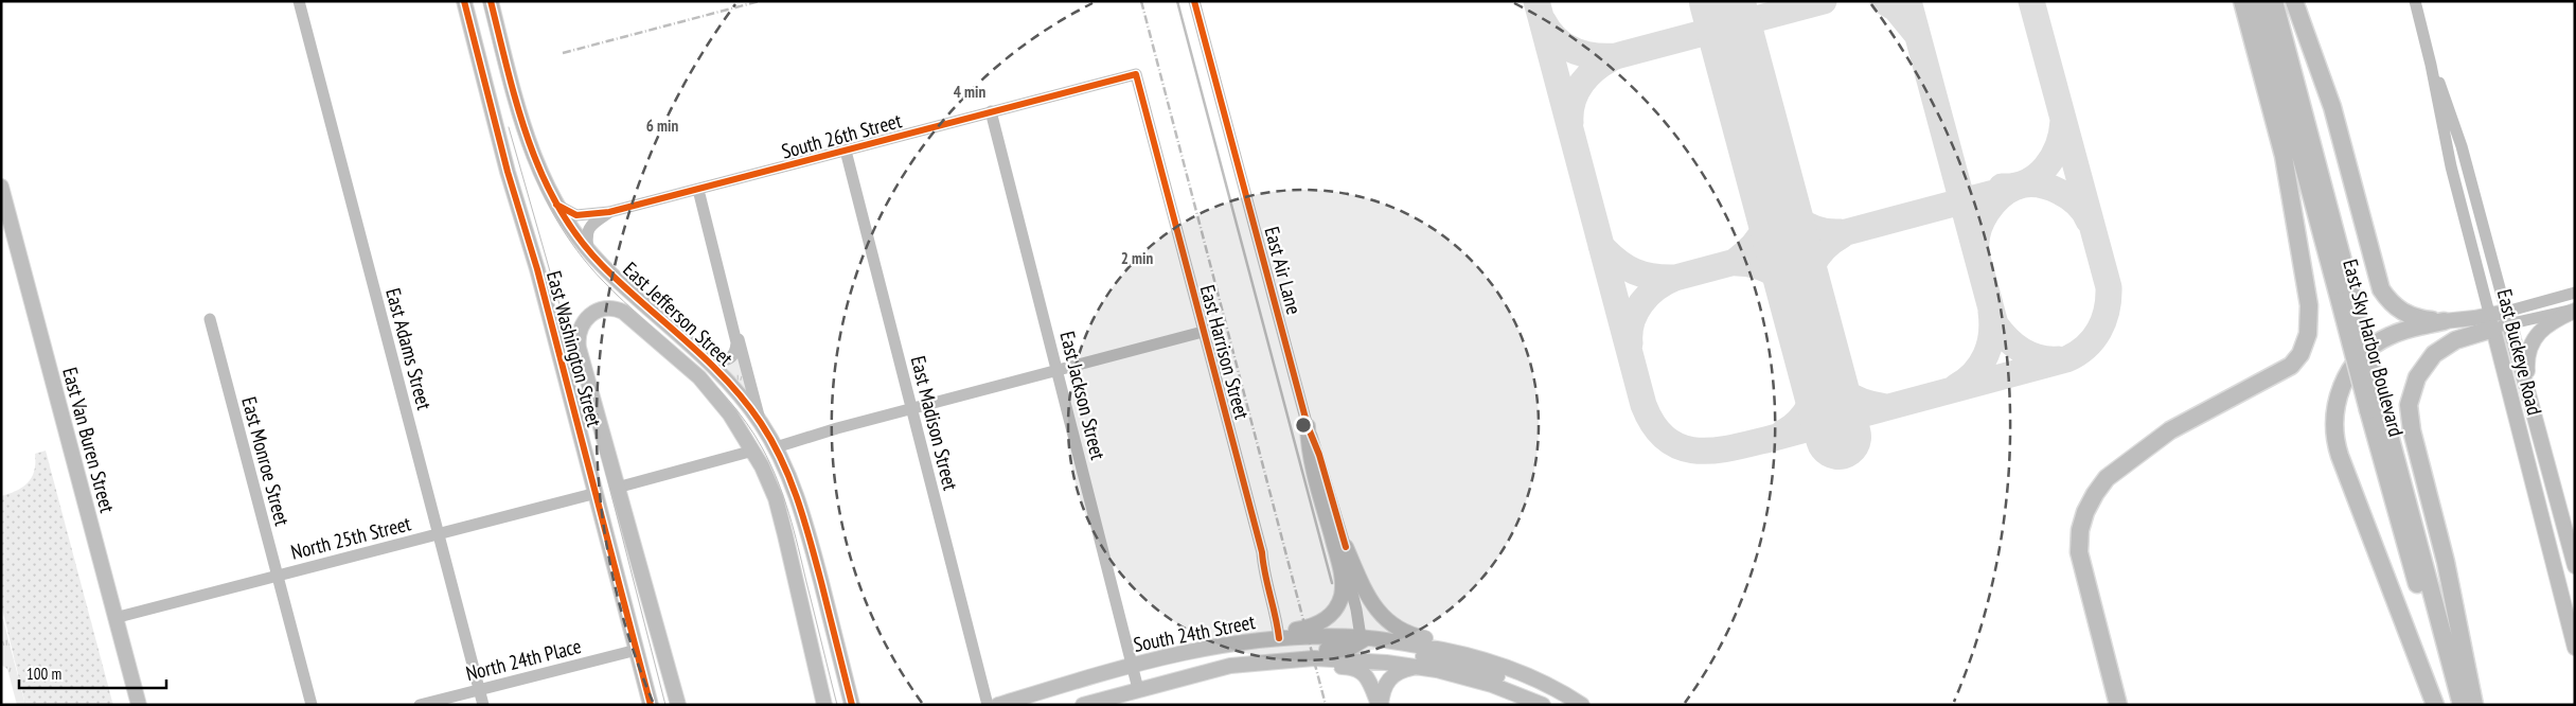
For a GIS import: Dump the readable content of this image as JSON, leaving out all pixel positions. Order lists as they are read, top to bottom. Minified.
{"streets":{"highway":["East Sky Harbor Boulevard"],"main road":["East Jefferson Street","East Washington Street","East Buckeye Road","East Van Buren Street","South 24th Street"],"street":["South 26th Street","East Air Lane","East Adams Street","East Harrison Street","East Jackson Street","East Madison Street","East Monroe Street","North 25th Street","North 24th Place"]},"crossings":[["South 26th Street","East Jefferson Street"],["South 26th Street","East Harrison Street"],["South 26th Street","East Jackson Street"],["South 26th Street","East Madison Street"],["East Air Lane","South 24th Street"],["East Jefferson Street","East Washington Street"],["East Adams Street","North 25th Street"],["East Adams Street","North 24th Place"],["East Washington Street","North 25th Street"],["East Washington Street","North 24th Place"],["East Harrison Street","South 24th Street"],["East Jackson Street","South 24th Street"],["East Van Buren Street","North 25th Street"],["East Monroe Street","North 25th Street"]],"scale_bar":"100 m","rings":["4 min","6 min","2 min"]}
